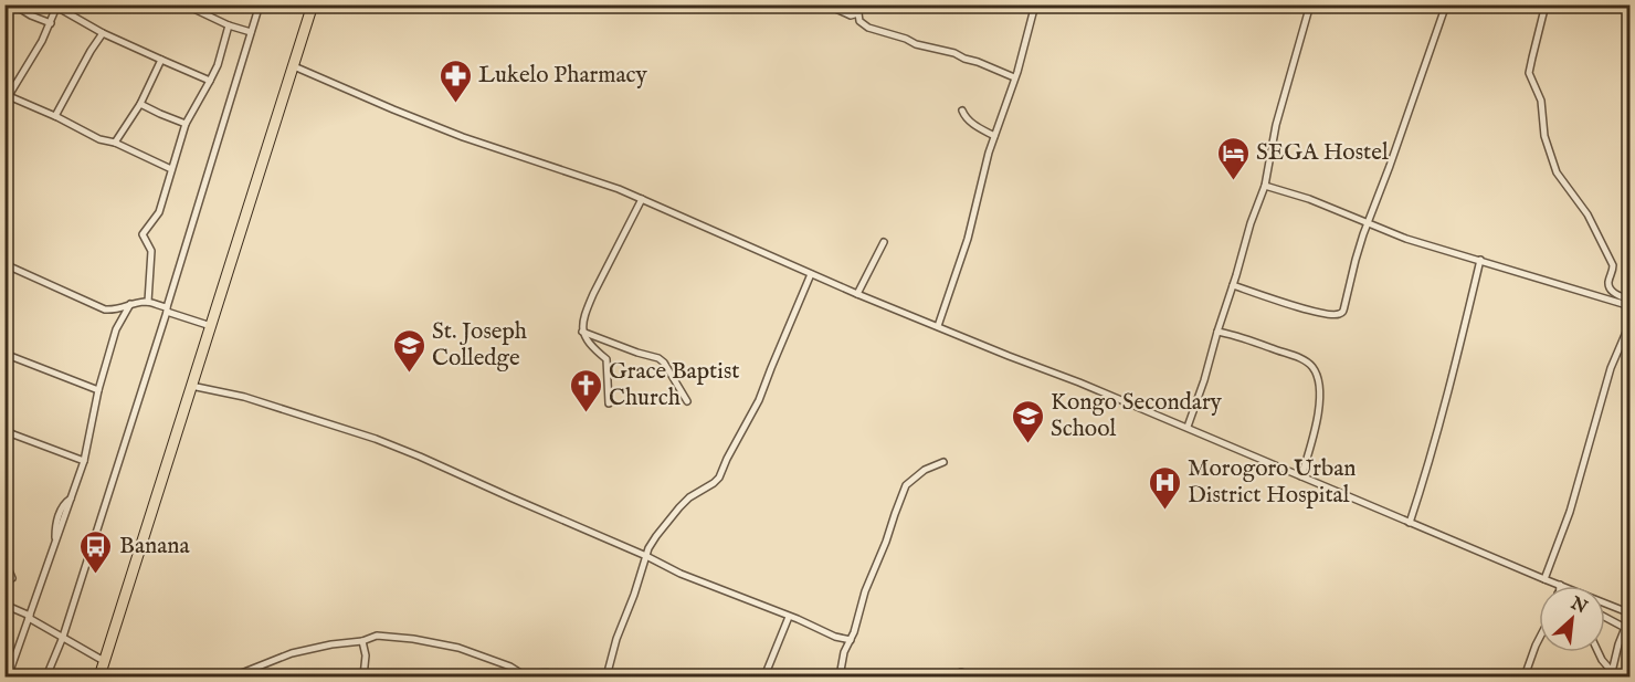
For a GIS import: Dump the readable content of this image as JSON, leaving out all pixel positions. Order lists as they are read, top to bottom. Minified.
{"places":{"pharmacy":["Lukelo Pharmacy"],"hotel":["SEGA Hostel"],"school or university":["St. Joseph Colledge","Kongo Secondary School"],"church":["Grace Baptist Church"],"hospital":["Morogoro Urban District Hospital"],"bus stop":["Banana"]},"north":"top right"}
